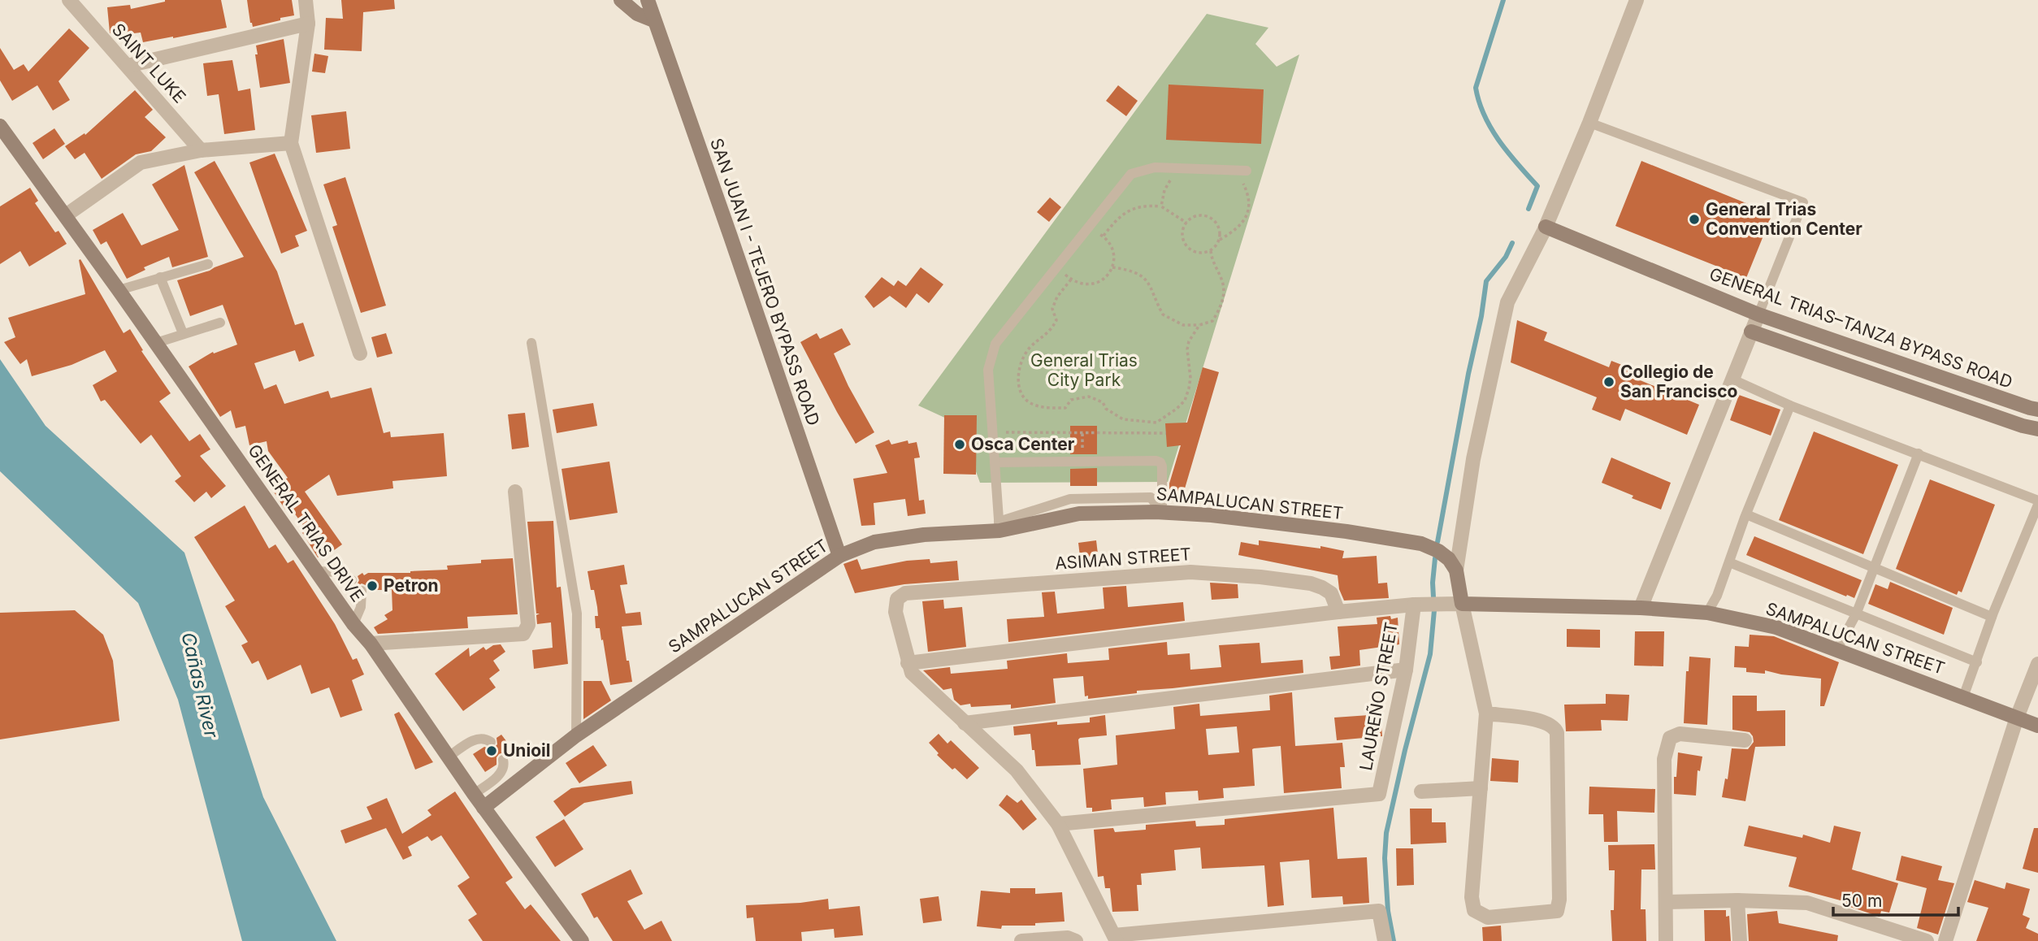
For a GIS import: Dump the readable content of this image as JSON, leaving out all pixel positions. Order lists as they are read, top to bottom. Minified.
{"streets":{"street":["SAINT LUKE","SAN JUAN I - TEJERO BYPASS ROAD","GENERAL TRIAS–TANZA BYPASS ROAD","SAMPALUCAN STREET","GENERAL TRIAS DRIVE","ASIMAN STREET","LAUREÑO STREET"]},"crossings":[["SAN JUAN I - TEJERO BYPASS ROAD","SAMPALUCAN STREET"],["SAMPALUCAN STREET","GENERAL TRIAS DRIVE"]],"water":["Cañas River"],"parks":["General Trias City Park"],"places":["General Trias Convention Center","Collegio de San Francisco","Osca Center","Petron","Unioil"],"scale_bar":"50 m"}
